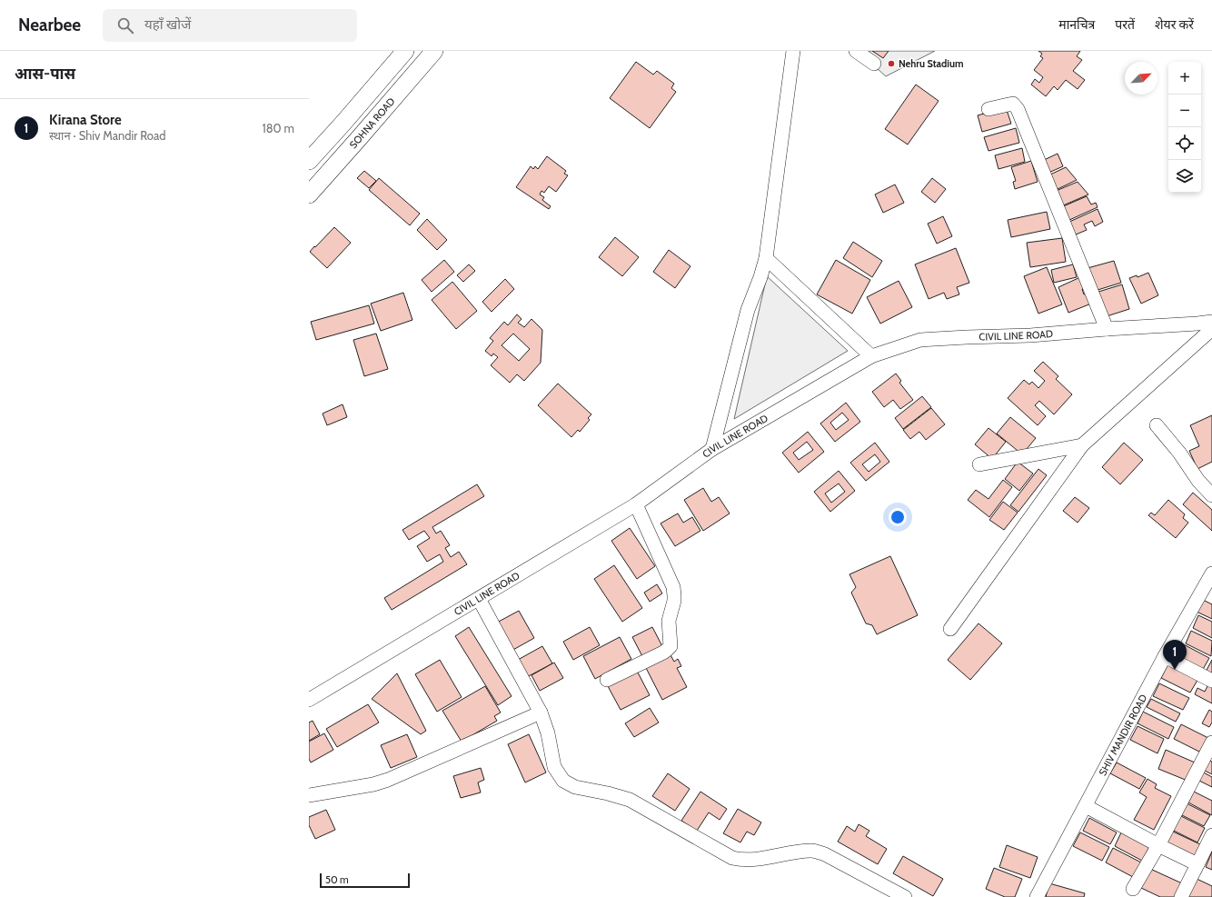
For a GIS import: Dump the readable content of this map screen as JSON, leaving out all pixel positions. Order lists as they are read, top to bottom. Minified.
{"streets":{"main road":["SOHNA ROAD"],"street":["CIVIL LINE ROAD","SHIV MANDIR ROAD"]},"places":["Nehru Stadium"],"scale_bar":"50 m","north":"top right","page":{"header":"Nearbee","search":"यहाँ खोजें","nav":["मानचित्र","परतें","शेयर करें"],"heading":"आस-पास","map_buttons":["+","−"],"list":[{"mark":"1","name":"Kirana Store","note":"स्थान · Shiv Mandir Road","value":"180 m"}],"pins":"1","scale":"50 m"}}
